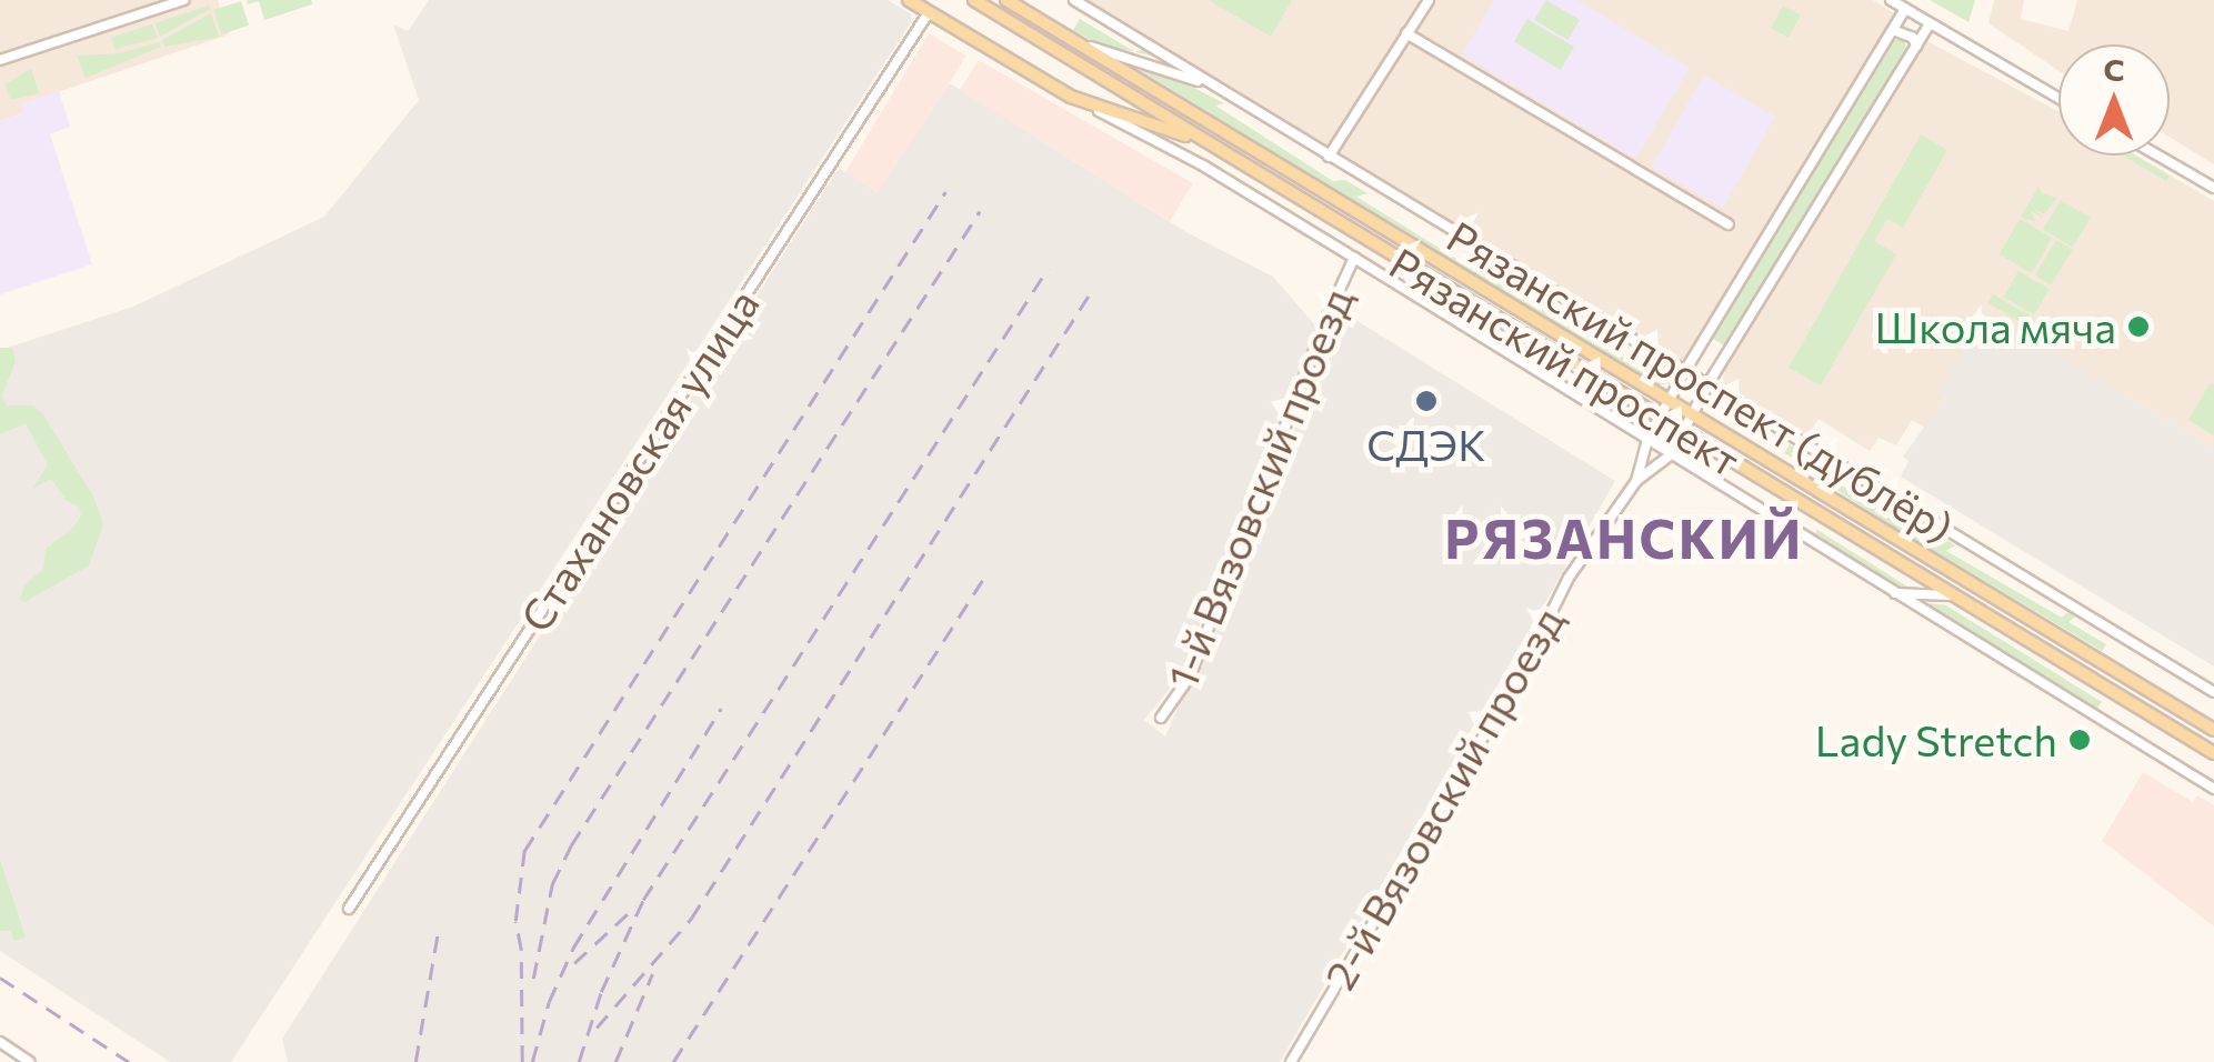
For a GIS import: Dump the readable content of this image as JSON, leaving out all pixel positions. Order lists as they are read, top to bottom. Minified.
{"streets":{"main road":["Рязанский проспект","Рязанский проспект (дублёр)"],"street":["Стахановская улица","1-й Вязовский проезд","2-й Вязовский проезд"]},"crossings":[["Рязанский проспект","2-й Вязовский проезд"],["Рязанский проспект (дублёр)","Стахановская улица"],["Рязанский проспект (дублёр)","1-й Вязовский проезд"],["Рязанский проспект (дублёр)","2-й Вязовский проезд"]],"districts":["РЯЗАНСКИЙ"],"places":["Школа мяча","СДЭК","Lady Stretch"],"north":"top"}
